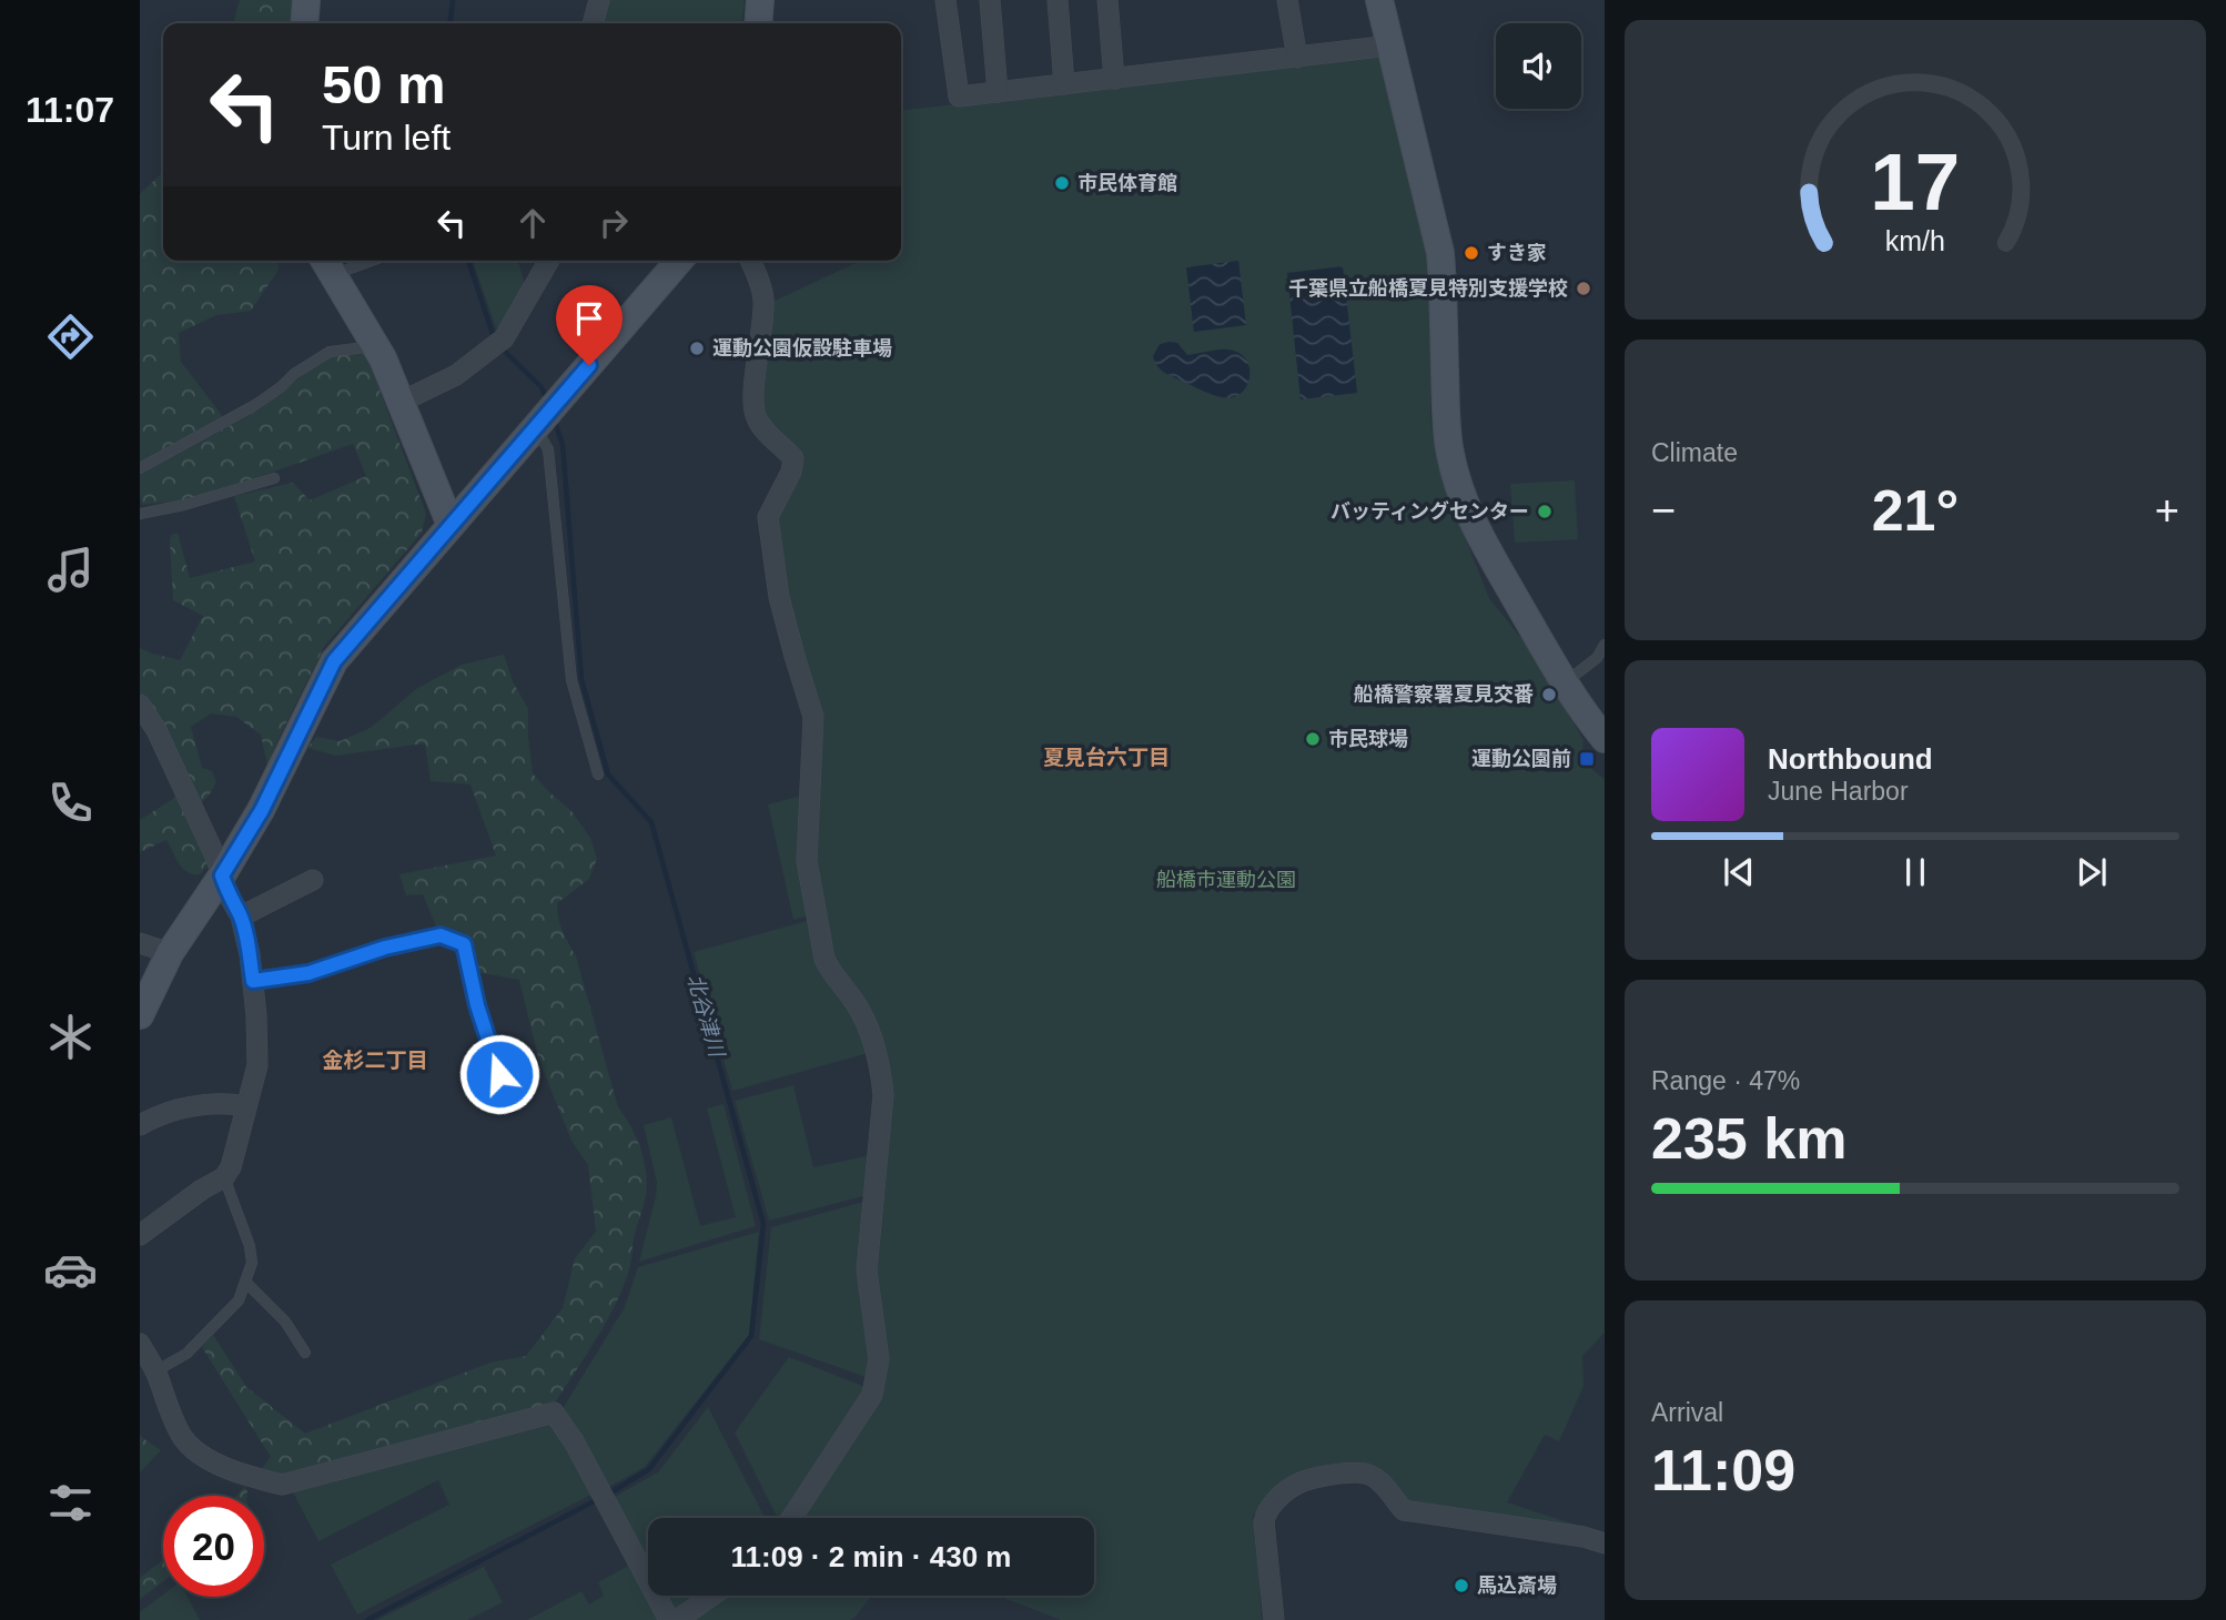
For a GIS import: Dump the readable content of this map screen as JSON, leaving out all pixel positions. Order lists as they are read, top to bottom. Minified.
{"districts":["夏見台六丁目","金杉二丁目"],"water":["北谷津川"],"parks":["船橋市運動公園"],"places":{"other":["市民体育館","すき家","千葉県立船橋夏見特別支援学校","運動公園仮設駐車場","バッティングセンター","船橋警察署夏見交番","市民球場","馬込斎場"],"transit":["運動公園前"]},"page":{"tabs":"11:07","turn":["50 m","Turn left"],"tile":["Climate",["Range · 47%","235 km"],["Arrival","11:09"]],"heat":["−","21°","+"],"song":["Northbound","June Harbor"],"limit":"20","trip":"11:09 · 2 min · 430 m","gauge":["17","km/h"]}}
